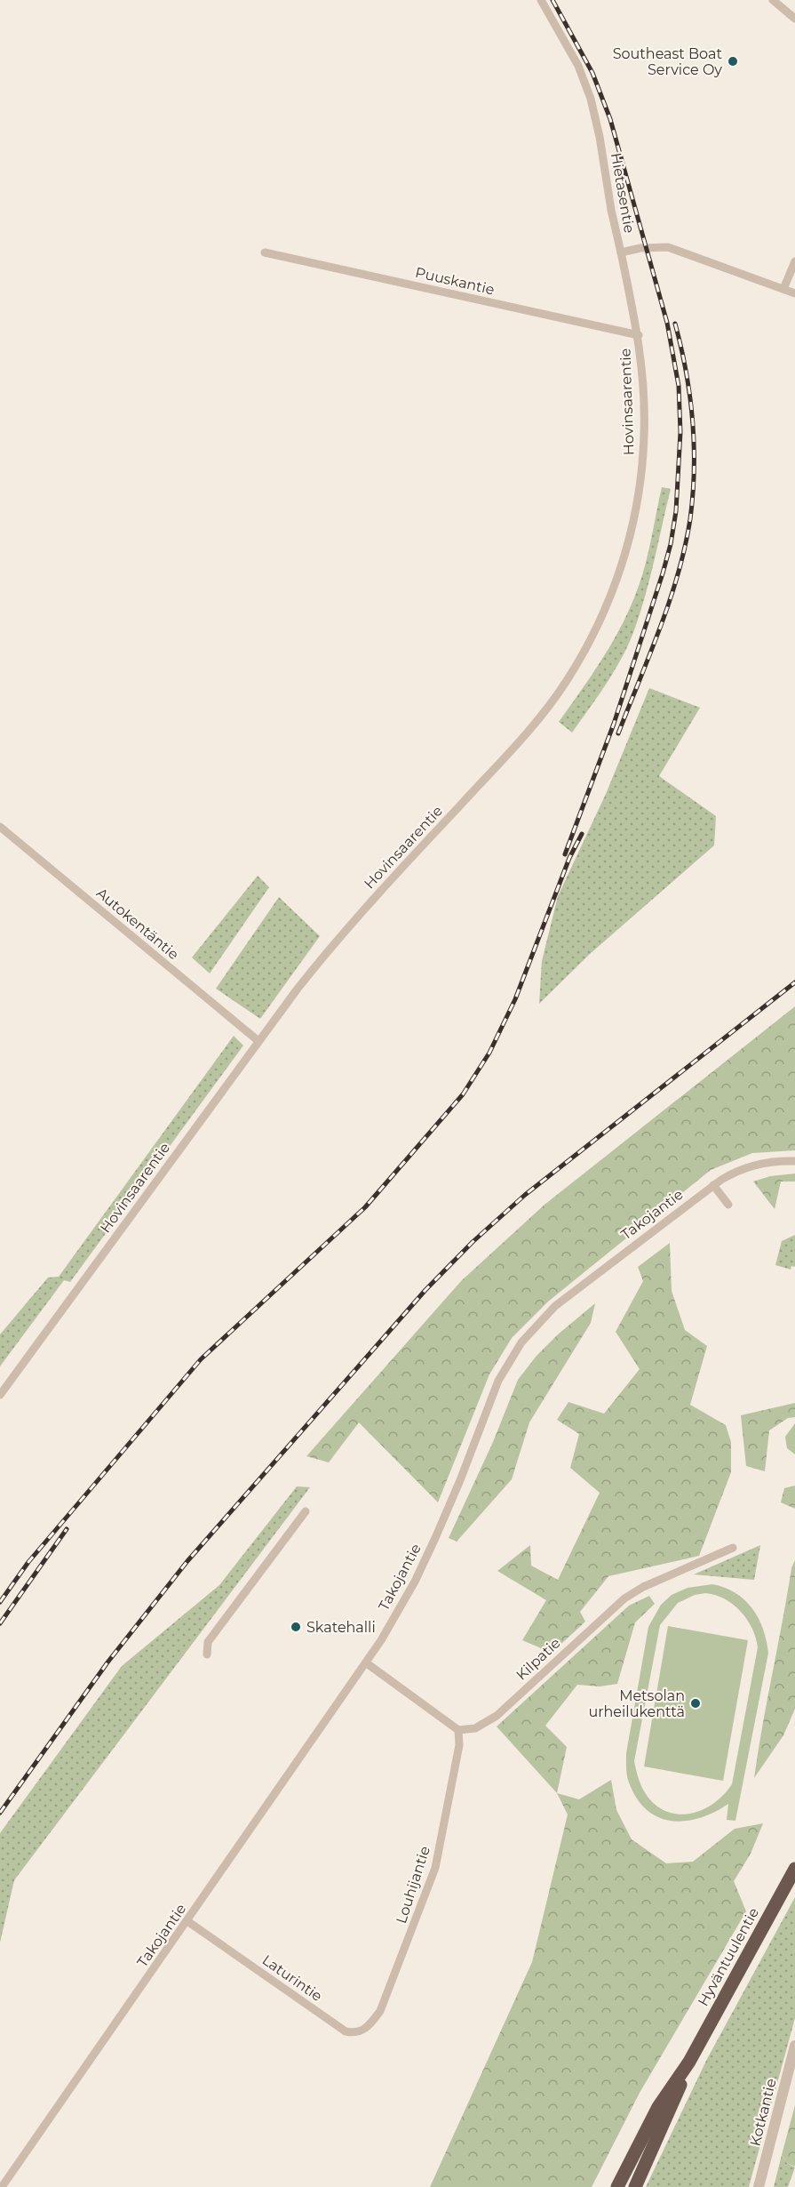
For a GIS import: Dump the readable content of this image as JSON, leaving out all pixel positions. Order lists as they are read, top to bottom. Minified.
{"streets":{"highway":["Hyväntuulentie"],"street":["Hietasentie","Puuskantie","Hovinsaarentie","Autokentäntie","Takojantie","Kilpatie","Louhijantie","Laturintie","Kotkantie"]},"crossings":[["Hietasentie","Hovinsaarentie"],["Puuskantie","Hovinsaarentie"],["Hovinsaarentie","Autokentäntie"],["Takojantie","Laturintie"],["Kilpatie","Louhijantie"],["Louhijantie","Laturintie"]],"places":["Southeast Boat Service Oy","Skatehalli","Metsolan urheilukenttä"]}
